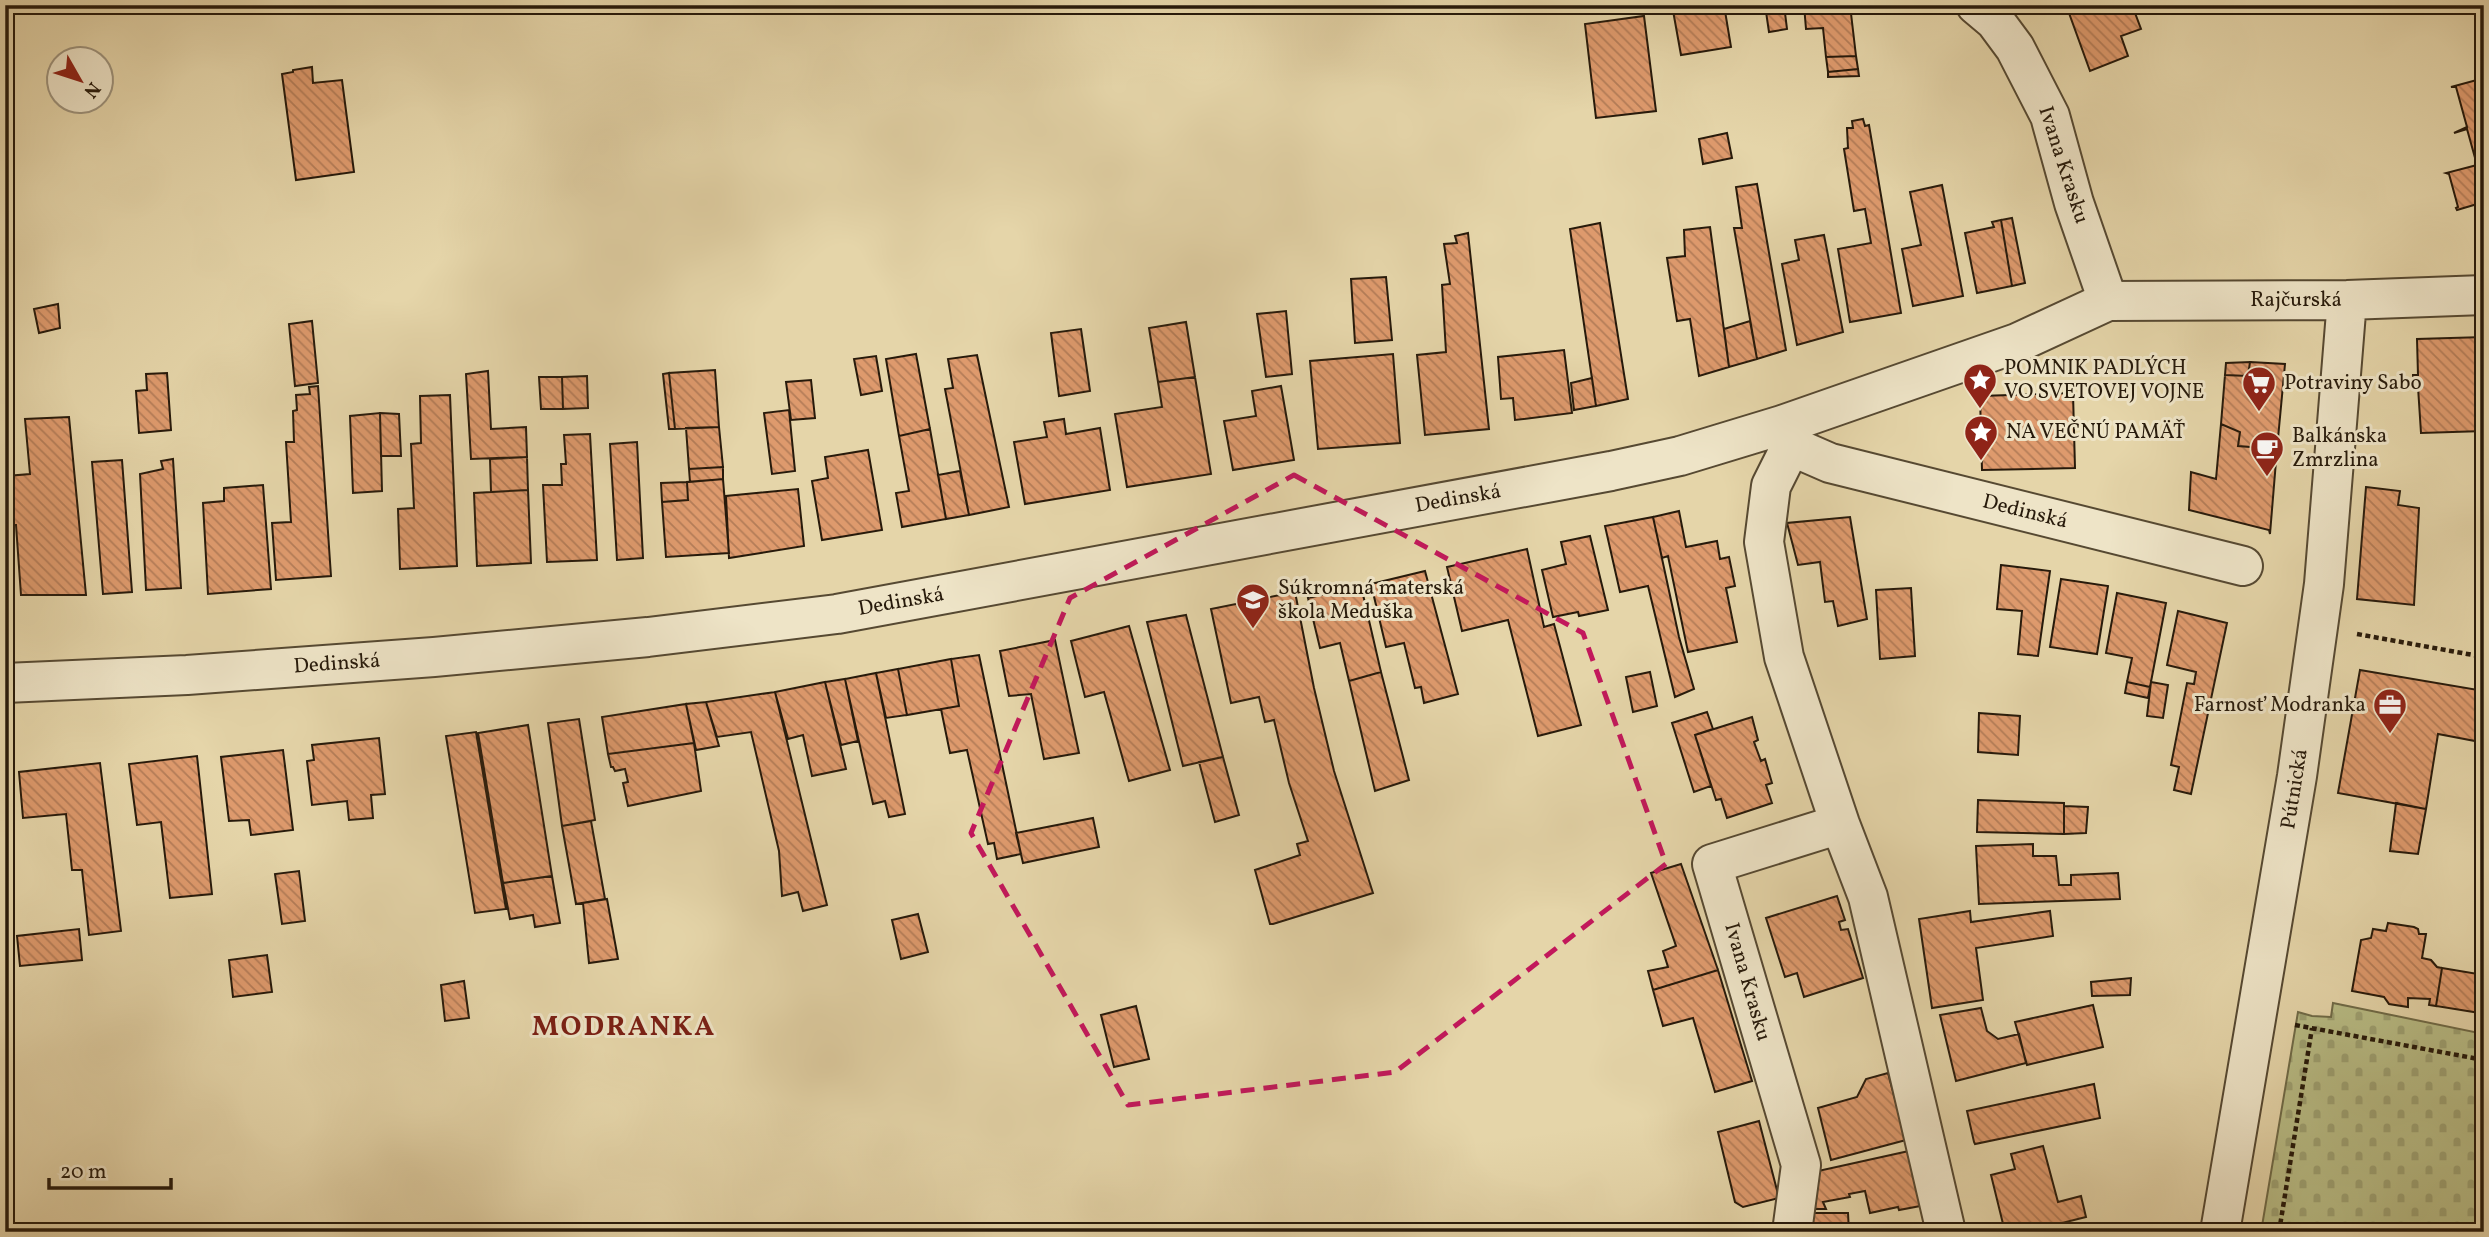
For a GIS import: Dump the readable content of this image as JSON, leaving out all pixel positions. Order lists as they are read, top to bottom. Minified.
{"streets":{"street":["Ivana Krasku","Rajčurská","Dedinská","Pútnická"]},"crossings":[["Ivana Krasku","Rajčurská"],["Ivana Krasku","Dedinská"],["Rajčurská","Dedinská"],["Rajčurská","Pútnická"]],"districts":["MODRANKA"],"places":{"place":["POMNIK PADLÝCH VO SVETOVEJ VOJNE","NA VEČNÚ PAMÄŤ"],"supermarket":["Potraviny Sabo"],"cafe":["Balkánska Zmrzlina"],"school or university":["Súkromná materská škola Meduška"],"office":["Farnosť Modranka"]},"scale_bar":"20 m","north":"bottom right"}
